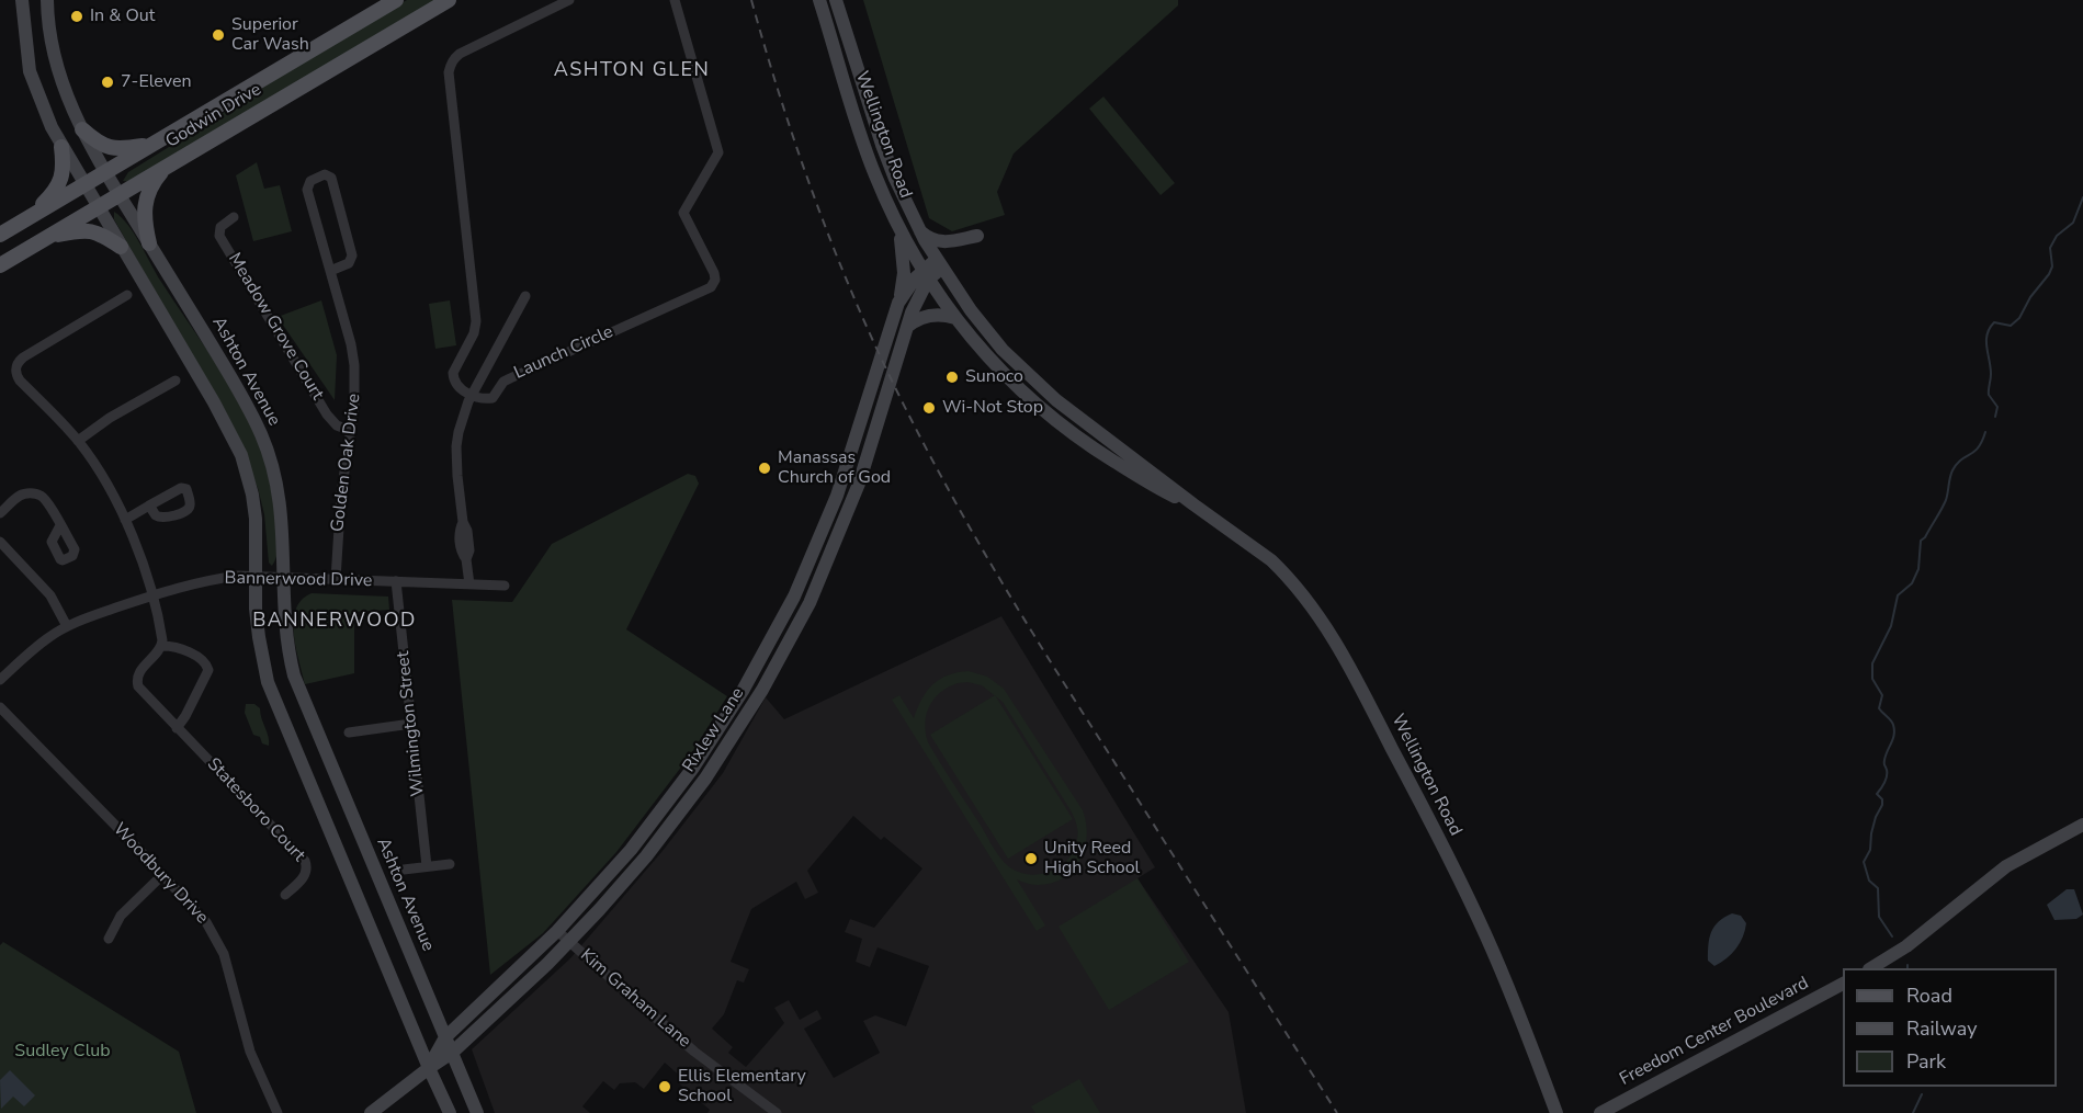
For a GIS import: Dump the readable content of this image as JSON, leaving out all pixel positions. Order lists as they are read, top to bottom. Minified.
{"streets":{"main road":["Godwin Drive","Wellington Road","Ashton Avenue","Rixlew Lane","Freedom Center Boulevard"],"street":["Meadow Grove Court","Launch Circle","Golden Oak Drive","Bannerwood Drive","Wilmington Street","Statesboro Court","Woodbury Drive","Kim Graham Lane"]},"crossings":[["Godwin Drive","Ashton Avenue"],["Wellington Road","Rixlew Lane"],["Meadow Grove Court","Golden Oak Drive"],["Ashton Avenue","Bannerwood Drive"],["Ashton Avenue","Rixlew Lane"],["Golden Oak Drive","Bannerwood Drive"],["Bannerwood Drive","Wilmington Street"],["Rixlew Lane","Kim Graham Lane"]],"districts":["ASHTON GLEN","BANNERWOOD"],"parks":["Sudley Club"],"places":["In & Out","Superior Car Wash","7-Eleven","Sunoco","Wi-Not Stop","Manassas Church of God","Unity Reed High School","Ellis Elementary School"],"legend":["Road","Railway","Park"]}
